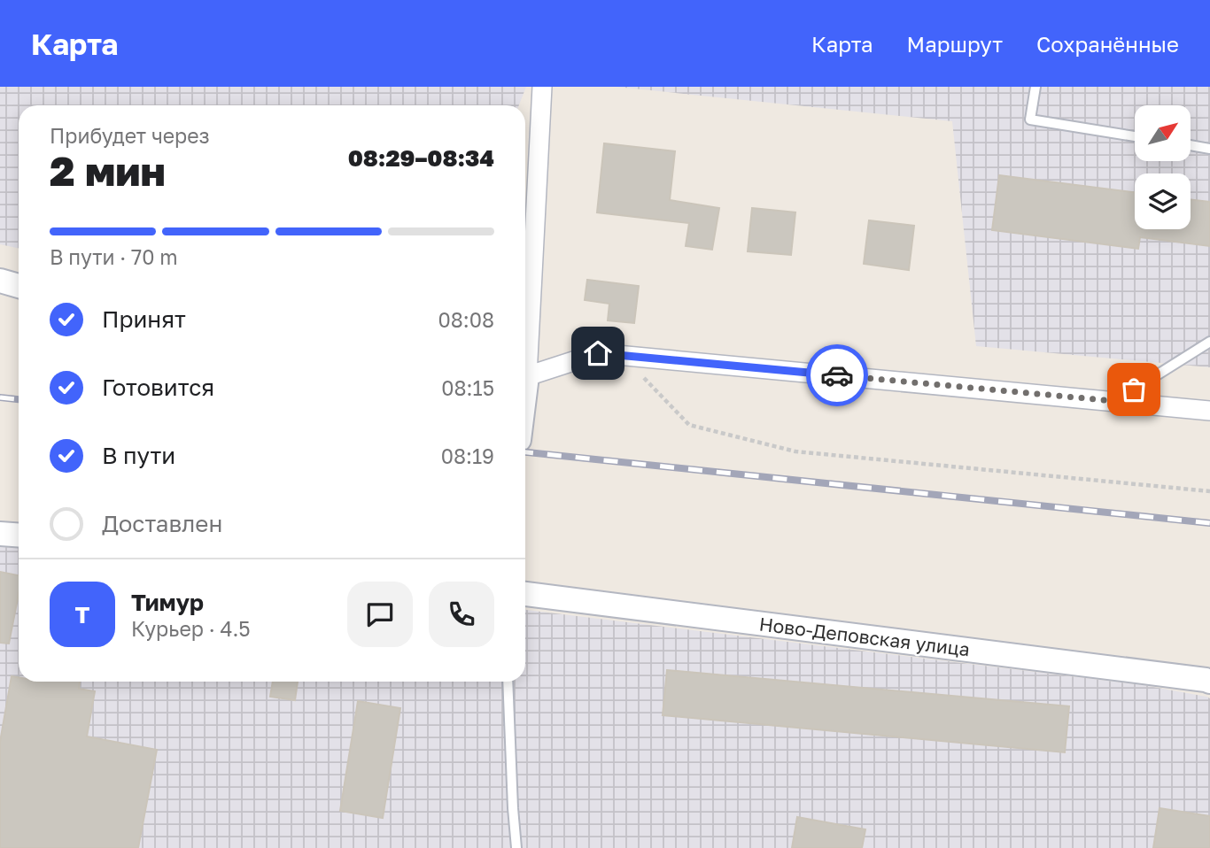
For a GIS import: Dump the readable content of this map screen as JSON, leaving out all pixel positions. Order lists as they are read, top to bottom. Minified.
{"streets":{"street":["Ново-Деповская улица"]},"north":"top right","page":{"header":"Карта","nav":["Карта","Маршрут","Сохранённые"],"heading":["2 мин","Прибудет через","08:29–08:34"],"panel":["Тимур","Курьер · 4.5"],"bar":"В пути · 70 m","list":[["Принят","08:08"],["Готовится","08:15"],["В пути","08:19"],"Доставлен"],"round":"Т"}}
